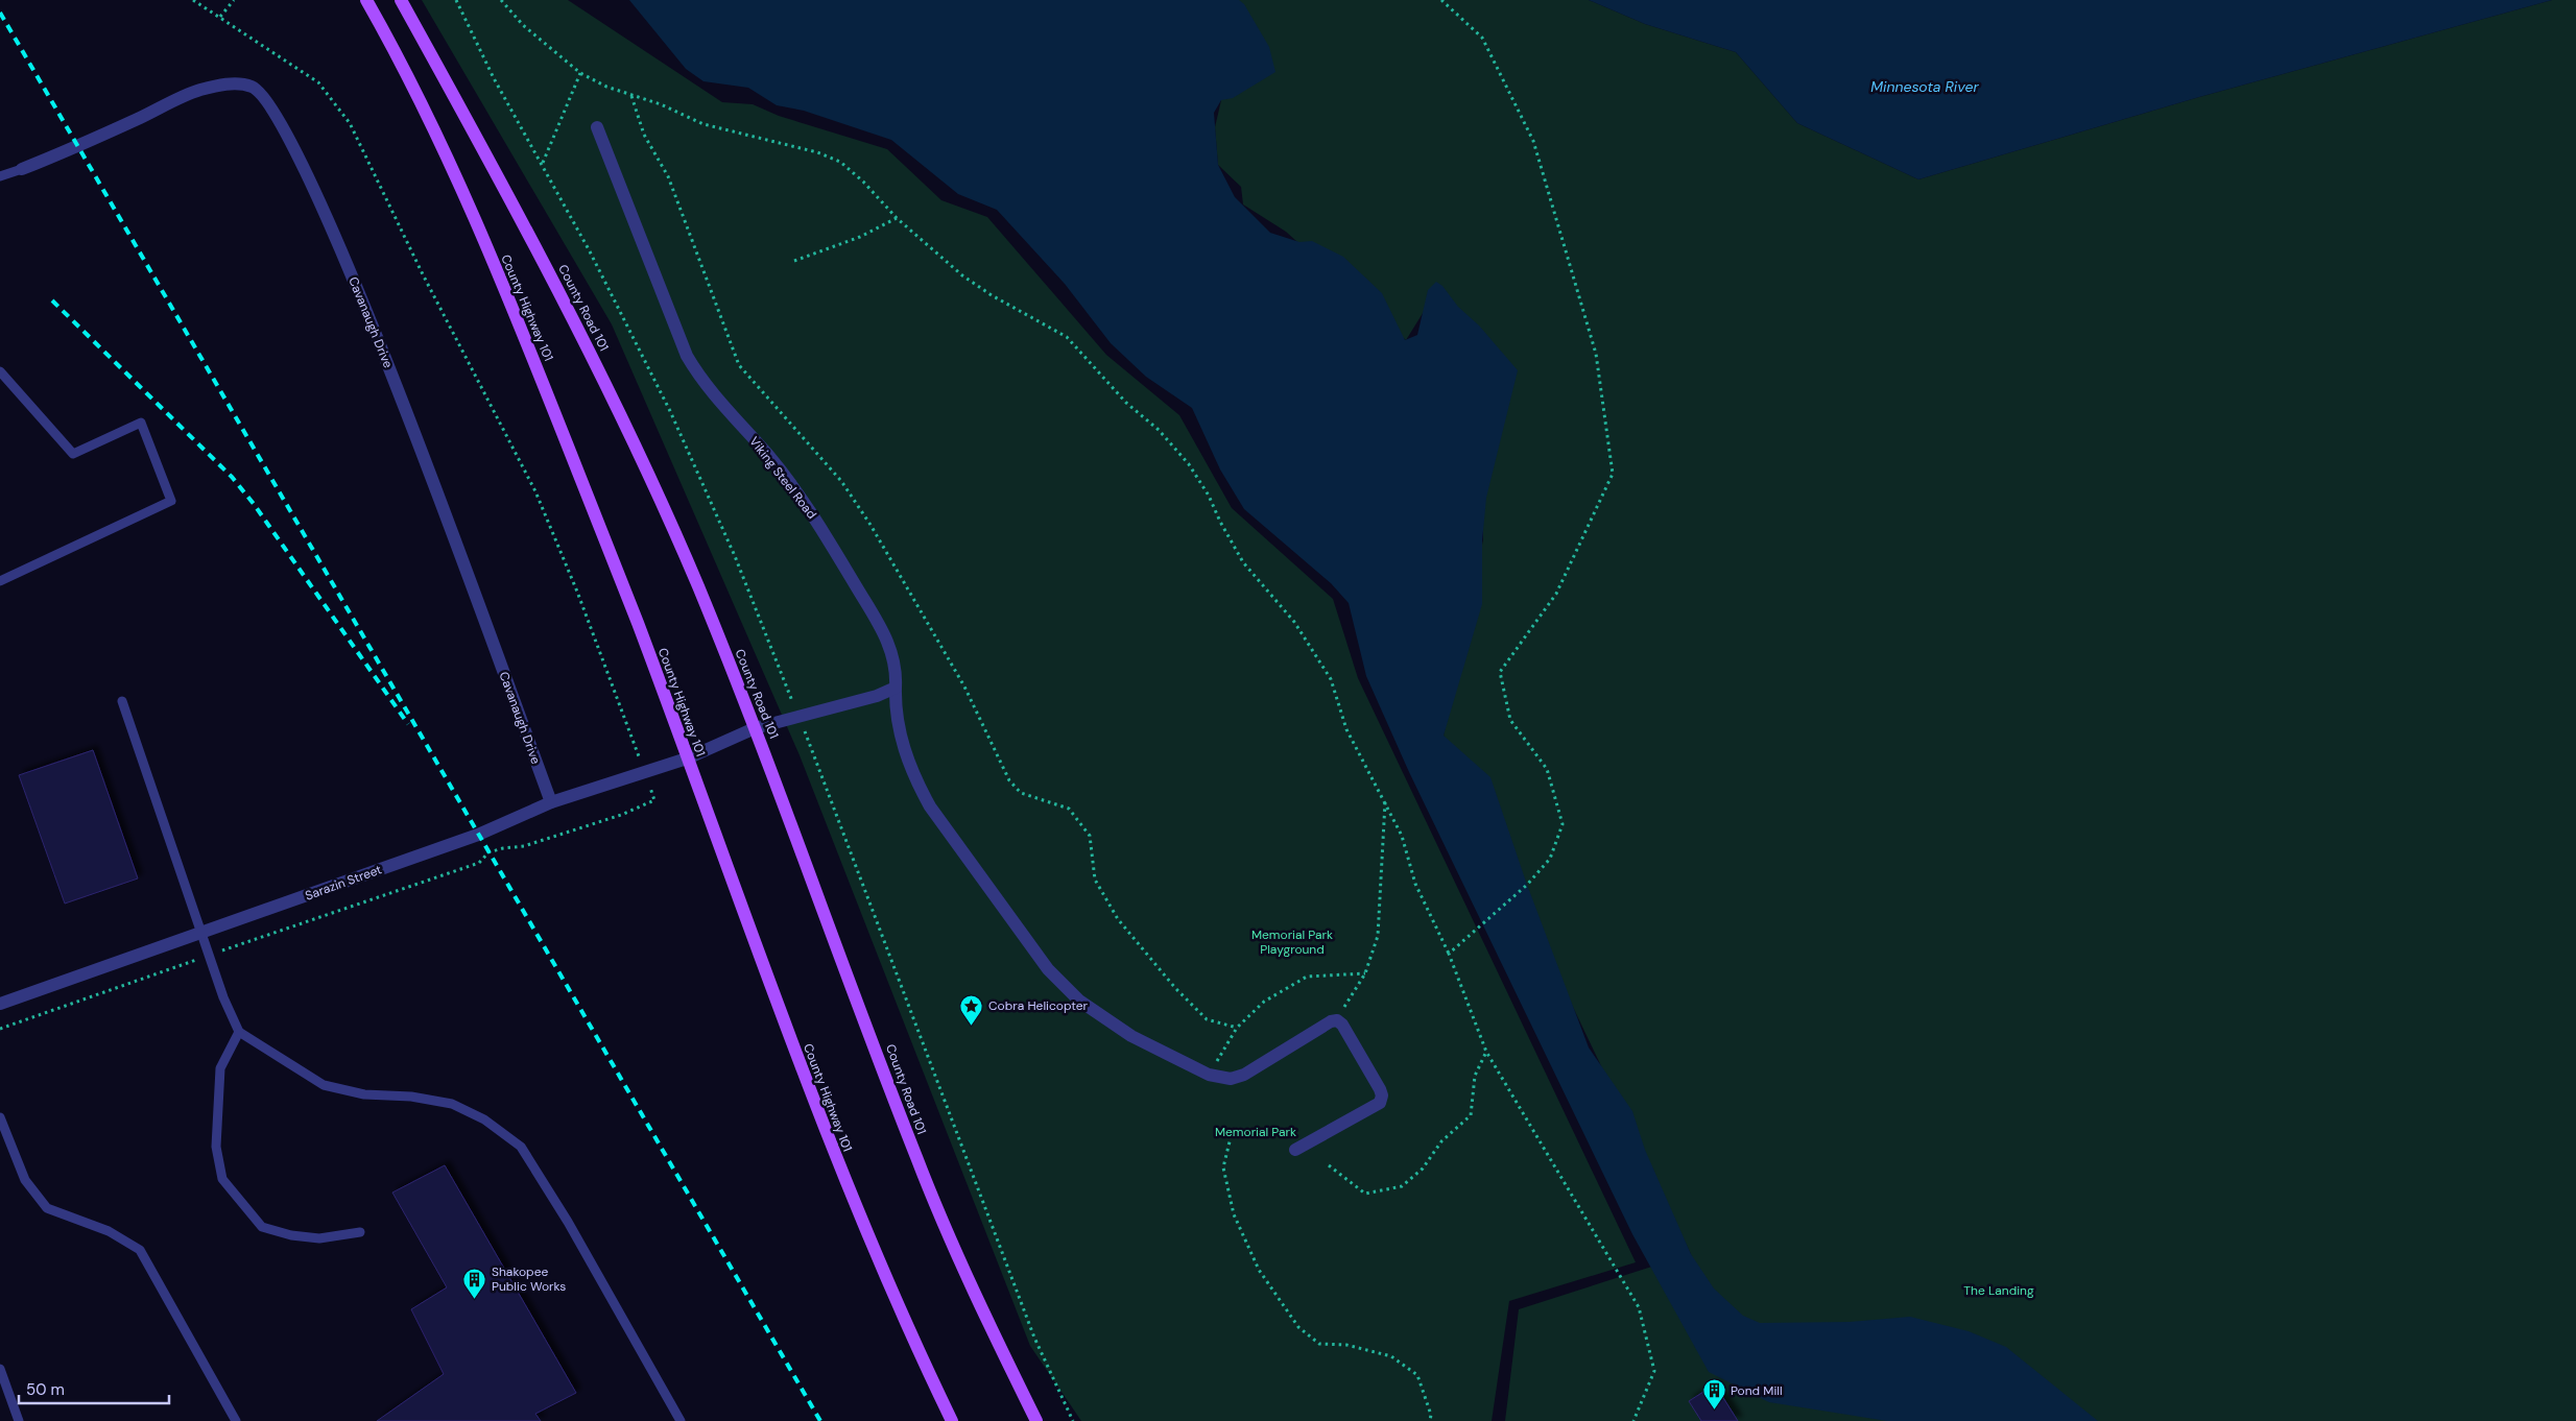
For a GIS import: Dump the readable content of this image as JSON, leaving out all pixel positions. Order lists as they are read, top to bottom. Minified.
{"streets":{"main road":["County Highway 101","County Road 101"],"street":["Cavanaugh Drive","Viking Steel Road","Sarazin Street"]},"crossings":[["County Highway 101","Sarazin Street"],["Cavanaugh Drive","Sarazin Street"]],"water":["Minnesota River"],"parks":["Memorial Park Playground","Memorial Park","The Landing"],"places":{"place":["Cobra Helicopter"],"building":["Shakopee Public Works","Pond Mill"]},"scale_bar":"50 m"}
